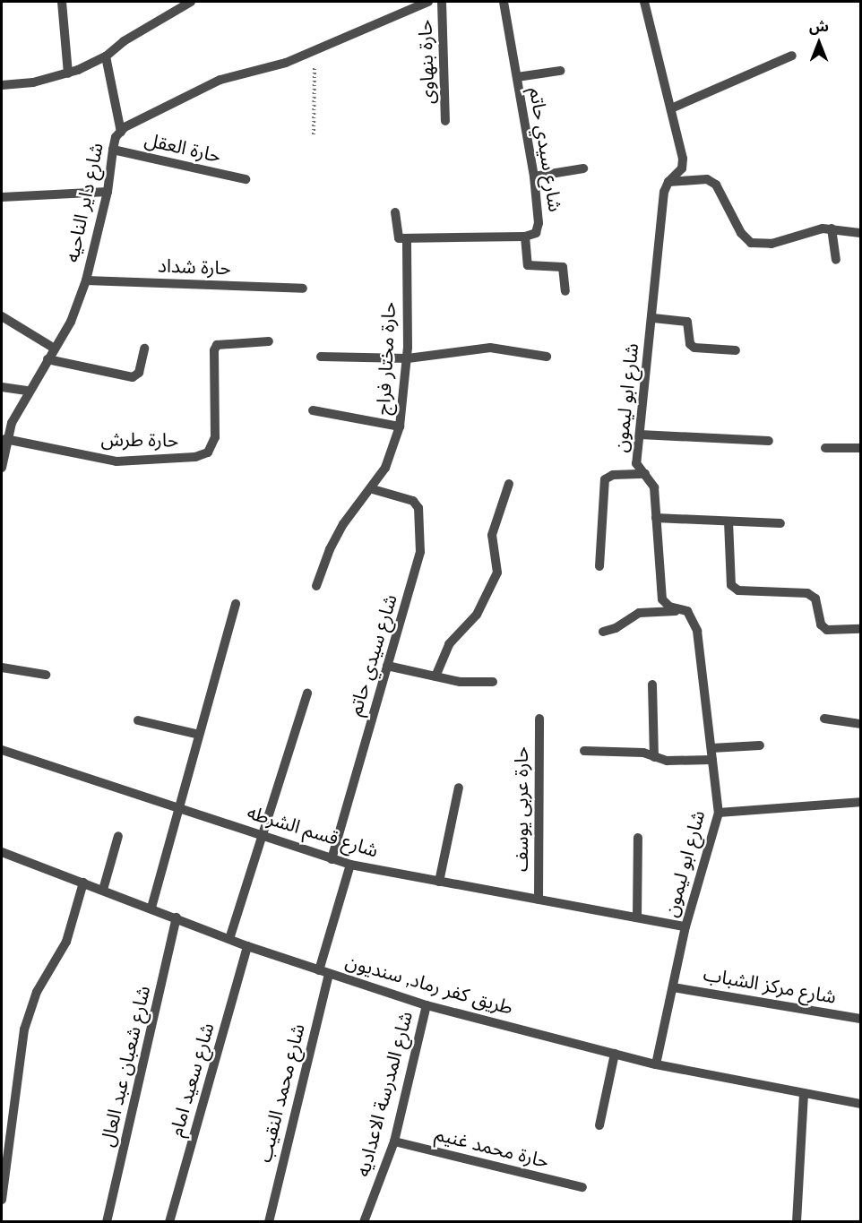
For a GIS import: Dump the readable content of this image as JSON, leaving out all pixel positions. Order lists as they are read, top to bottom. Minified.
{"streets":{"street":["حارة بنهاوى","حارة العقل","شارع سيدي حاتم","شارع داير الناحيه","حارة شداد","حارة مختار فراج","شارع ابو ليمون","حارة طرش","حارة عربى يوسف","شارع قسم الشرطه","طريق كفر رماد, سنديون","شارع مركز الشباب","شارع شعبان عبد العال","شارع سعيد امام","شارع محمد النقيب","شارع المدرسة الاعداديه","حارة محمد غنيم"]},"crossings":[["حارة العقل","شارع داير الناحيه"],["شارع سيدي حاتم","حارة مختار فراج"],["شارع سيدي حاتم","شارع قسم الشرطه"],["شارع داير الناحيه","حارة شداد"],["شارع داير الناحيه","حارة طرش"],["شارع ابو ليمون","شارع قسم الشرطه"],["شارع ابو ليمون","طريق كفر رماد, سنديون"],["شارع ابو ليمون","شارع مركز الشباب"],["حارة عربى يوسف","شارع قسم الشرطه"],["شارع قسم الشرطه","شارع محمد النقيب"],["طريق كفر رماد, سنديون","شارع شعبان عبد العال"],["طريق كفر رماد, سنديون","شارع سعيد امام"],["طريق كفر رماد, سنديون","شارع محمد النقيب"],["طريق كفر رماد, سنديون","شارع المدرسة الاعداديه"],["شارع المدرسة الاعداديه","حارة محمد غنيم"]],"north":"top"}
